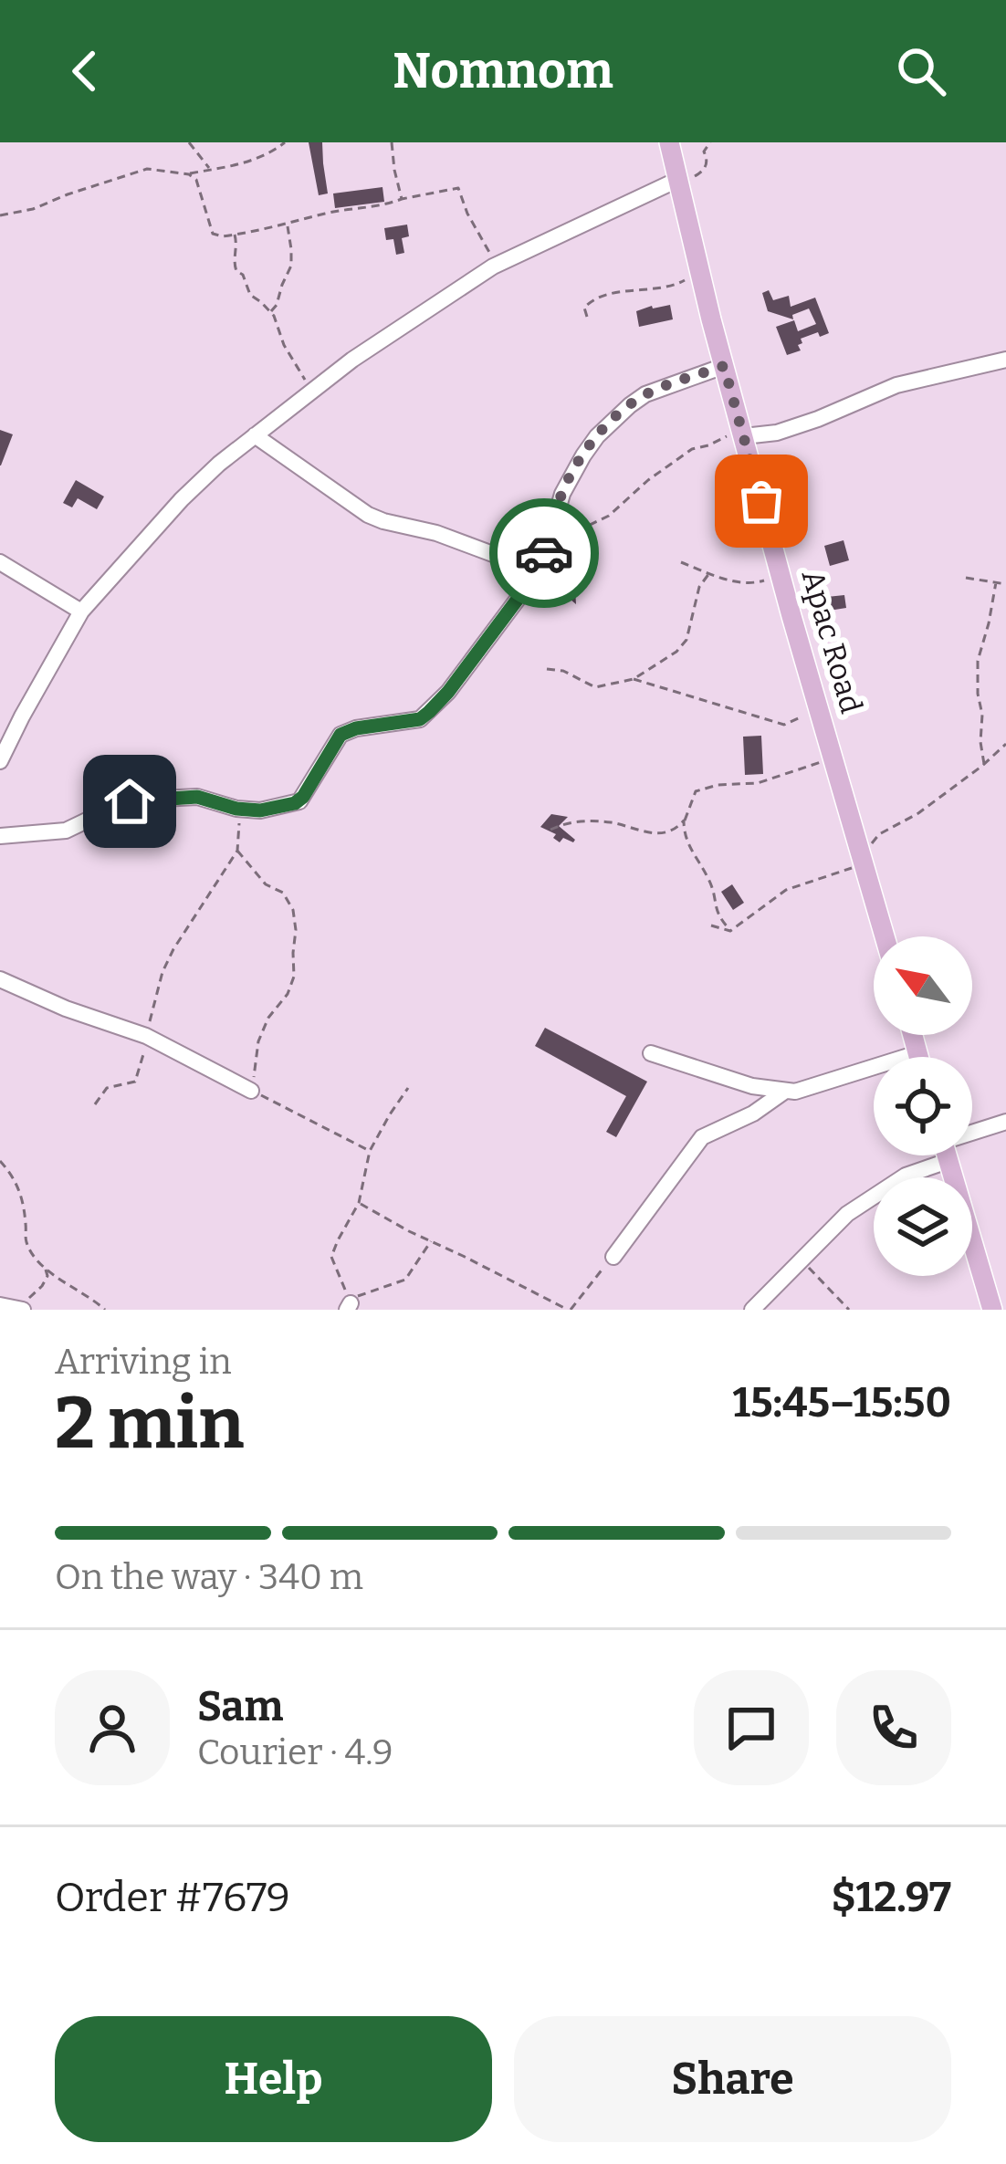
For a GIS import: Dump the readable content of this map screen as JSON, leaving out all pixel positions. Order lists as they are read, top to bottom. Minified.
{"streets":{"main road":["Apac Road"]},"north":"top left","page":{"header":"Nomnom","heading":["2 min","Arriving in","15:45–15:50"],"panel":["Sam","Courier · 4.9","Order #7679","$12.97"],"bar":"On the way · 340 m","buttons":["Help","Share"]}}
